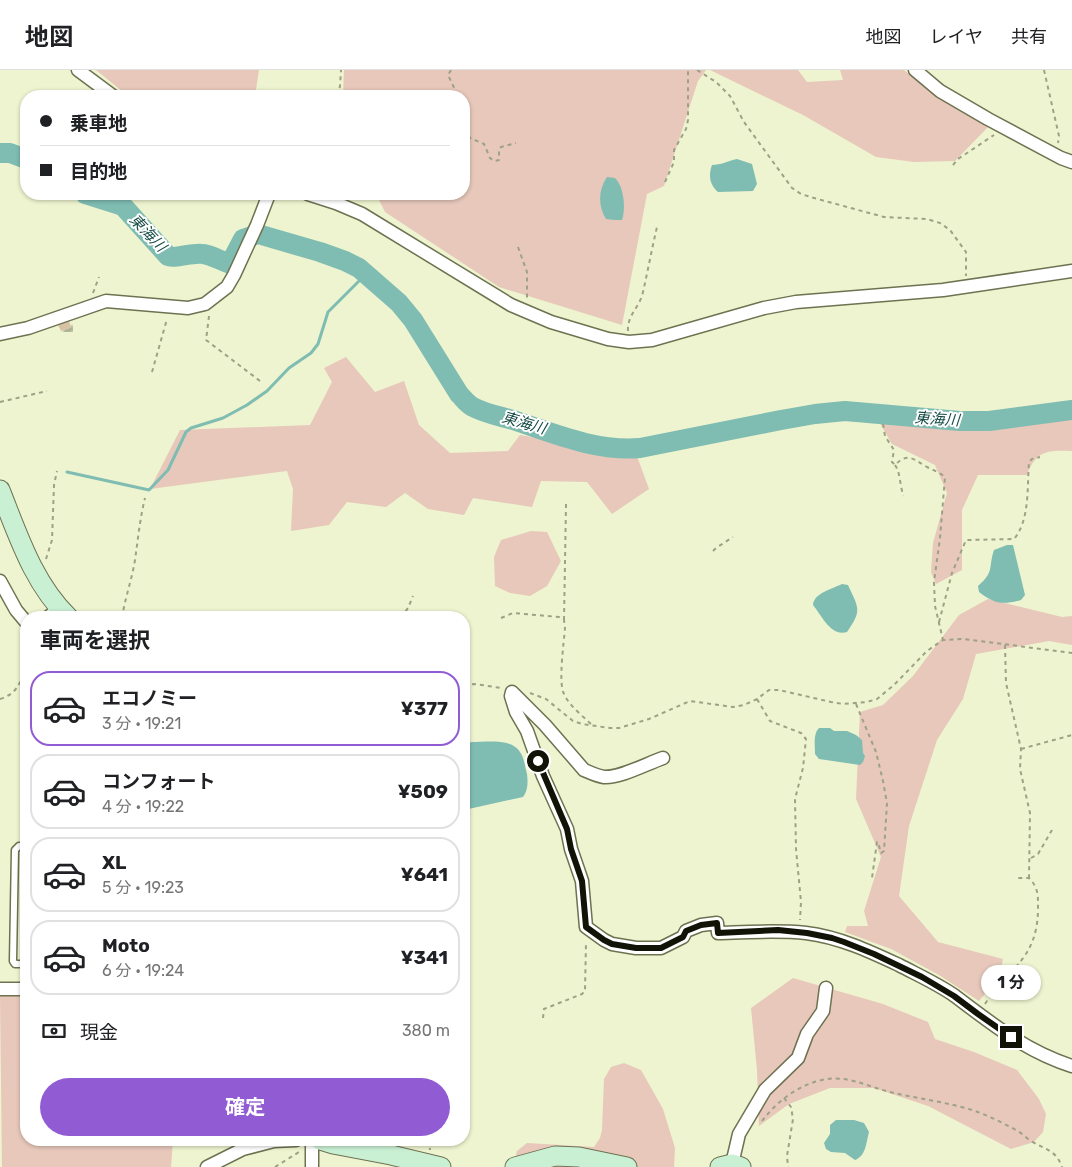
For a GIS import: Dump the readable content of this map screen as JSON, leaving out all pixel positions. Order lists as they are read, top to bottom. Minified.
{"water":["東海川"],"page":{"header":"地図","nav":["地図","レイヤ","共有"],"banner":["乗車地","目的地"],"heading":"車両を選択","list":[{"name":"エコノミー","note":"3 分 · 19:21","value":"¥377"},{"name":"コンフォート","note":"4 分 · 19:22","value":"¥509"},{"name":"XL","note":"5 分 · 19:23","value":"¥641"},{"name":"Moto","note":"6 分 · 19:24","value":"¥341"}],"bubble":"1 分","pay":["現金","380 m"],"buttons":"確定"}}
